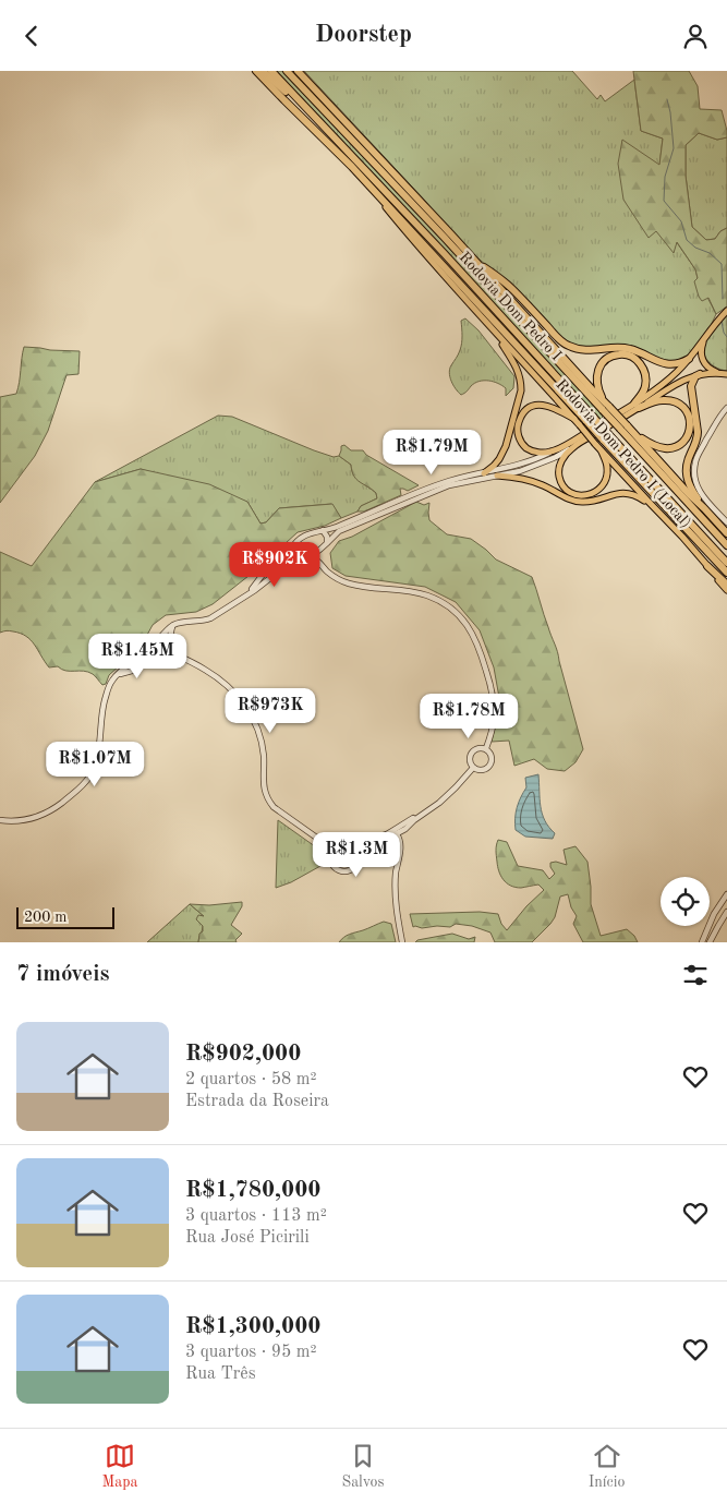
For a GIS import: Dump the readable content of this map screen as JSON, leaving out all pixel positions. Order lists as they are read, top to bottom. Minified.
{"streets":{"highway":["Rodovia Dom Pedro I"],"main road":["Rodovia Dom Pedro I (Local)"]},"scale_bar":"200 m","page":{"header":"Doorstep","price":["R$1.79M","R$902K","R$1.45M","R$973K","R$1.78M","R$1.07M","R$1.3M"],"scale":"200 m","heading":"7 imóveis","list":[{"name":"R$902,000","note":"2 quartos · 58 m² · Estrada da Roseira"},{"name":"R$1,780,000","note":"3 quartos · 113 m² · Rua José Picirili"},{"name":"R$1,300,000","note":"3 quartos · 95 m² · Rua Três"}],"tabs":["Mapa","Salvos","Início"]}}
